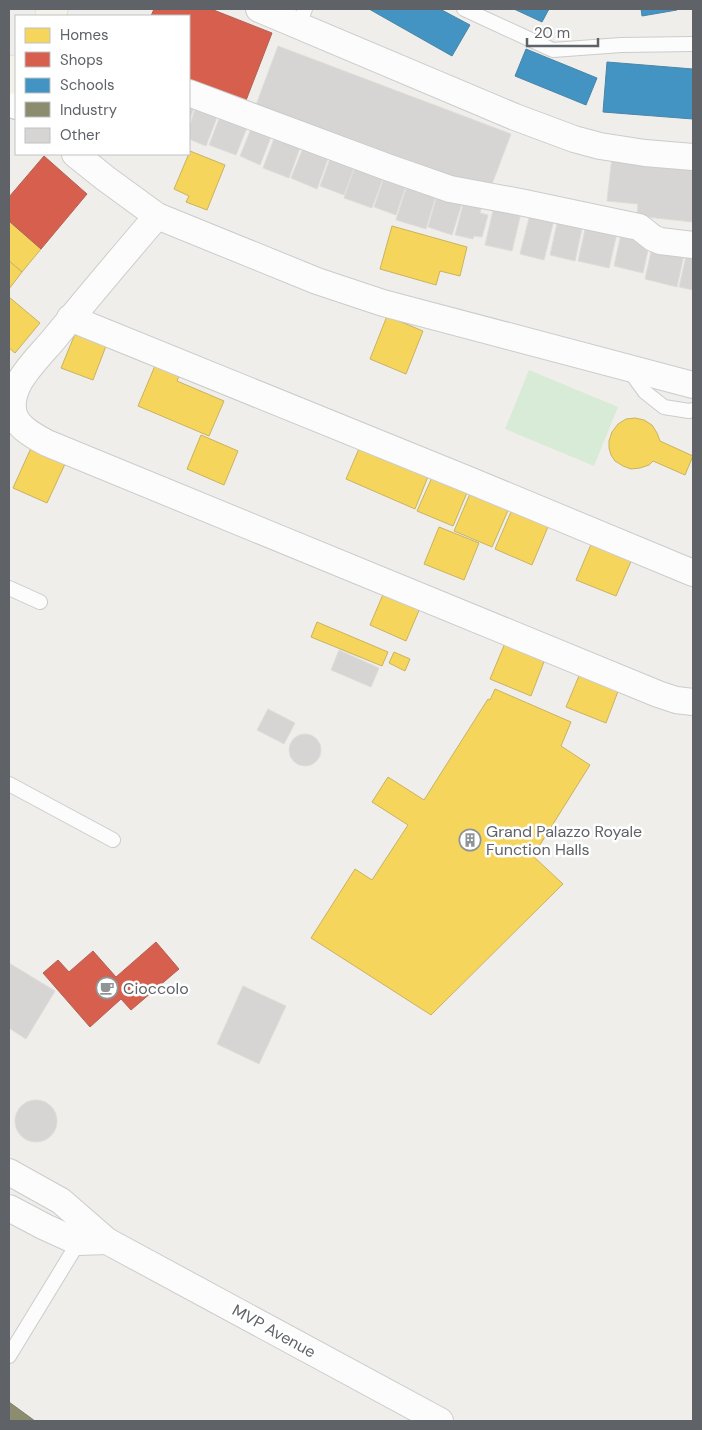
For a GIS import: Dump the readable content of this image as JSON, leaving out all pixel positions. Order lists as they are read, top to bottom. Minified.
{"streets":{"street":["MVP Avenue"]},"places":{"building":["Grand Palazzo Royale Function Halls"],"cafe":["Cioccolo"]},"legend":["Homes","Shops","Schools","Industry","Other"],"scale_bar":"20 m"}
